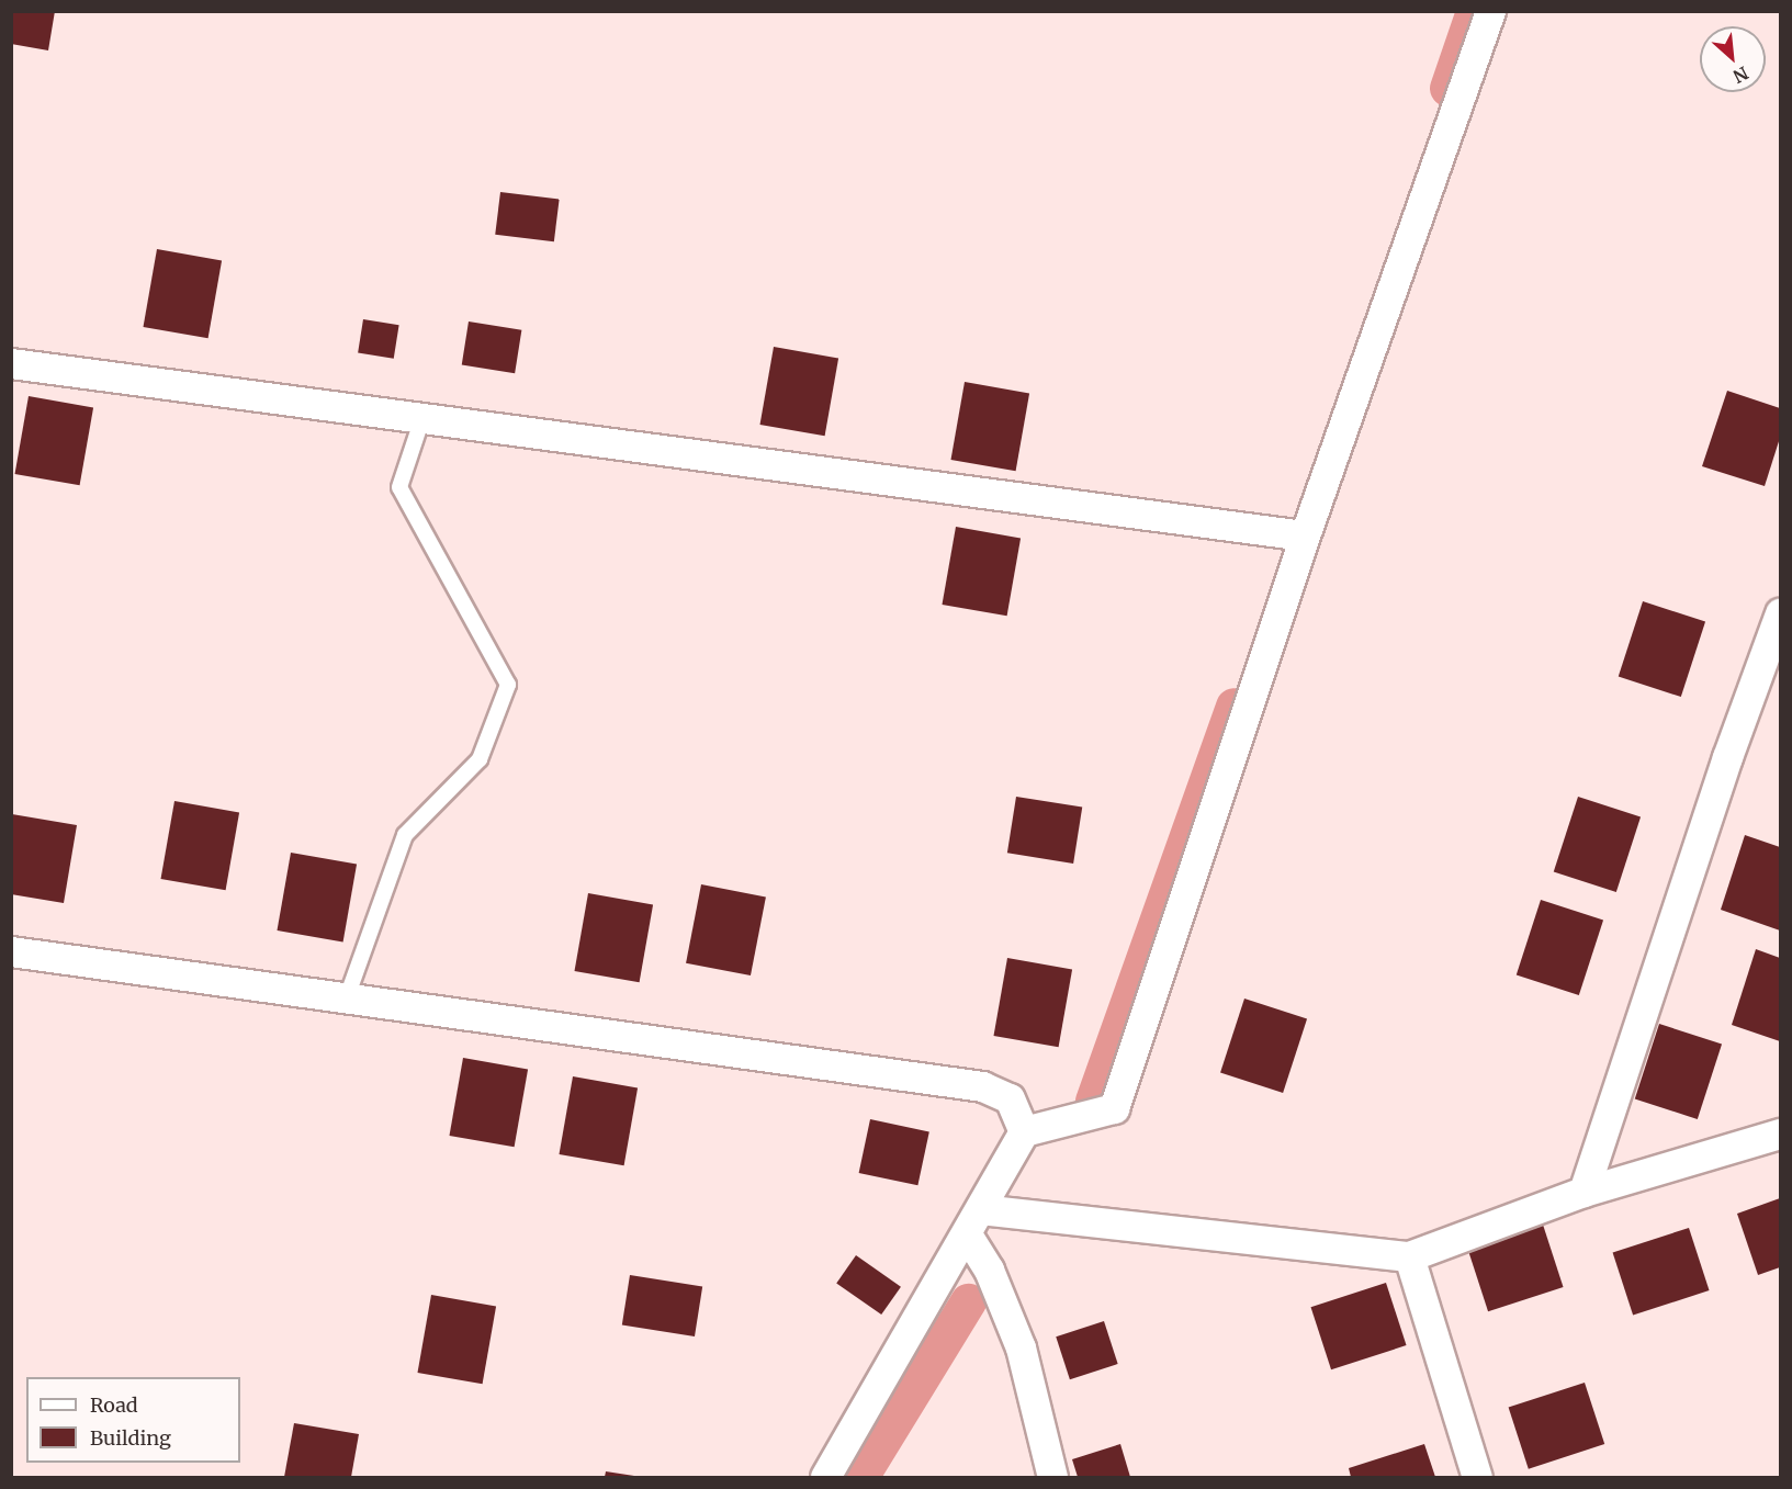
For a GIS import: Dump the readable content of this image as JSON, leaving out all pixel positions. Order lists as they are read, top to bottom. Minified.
{"legend":["Road","Building"],"north":"bottom right"}
